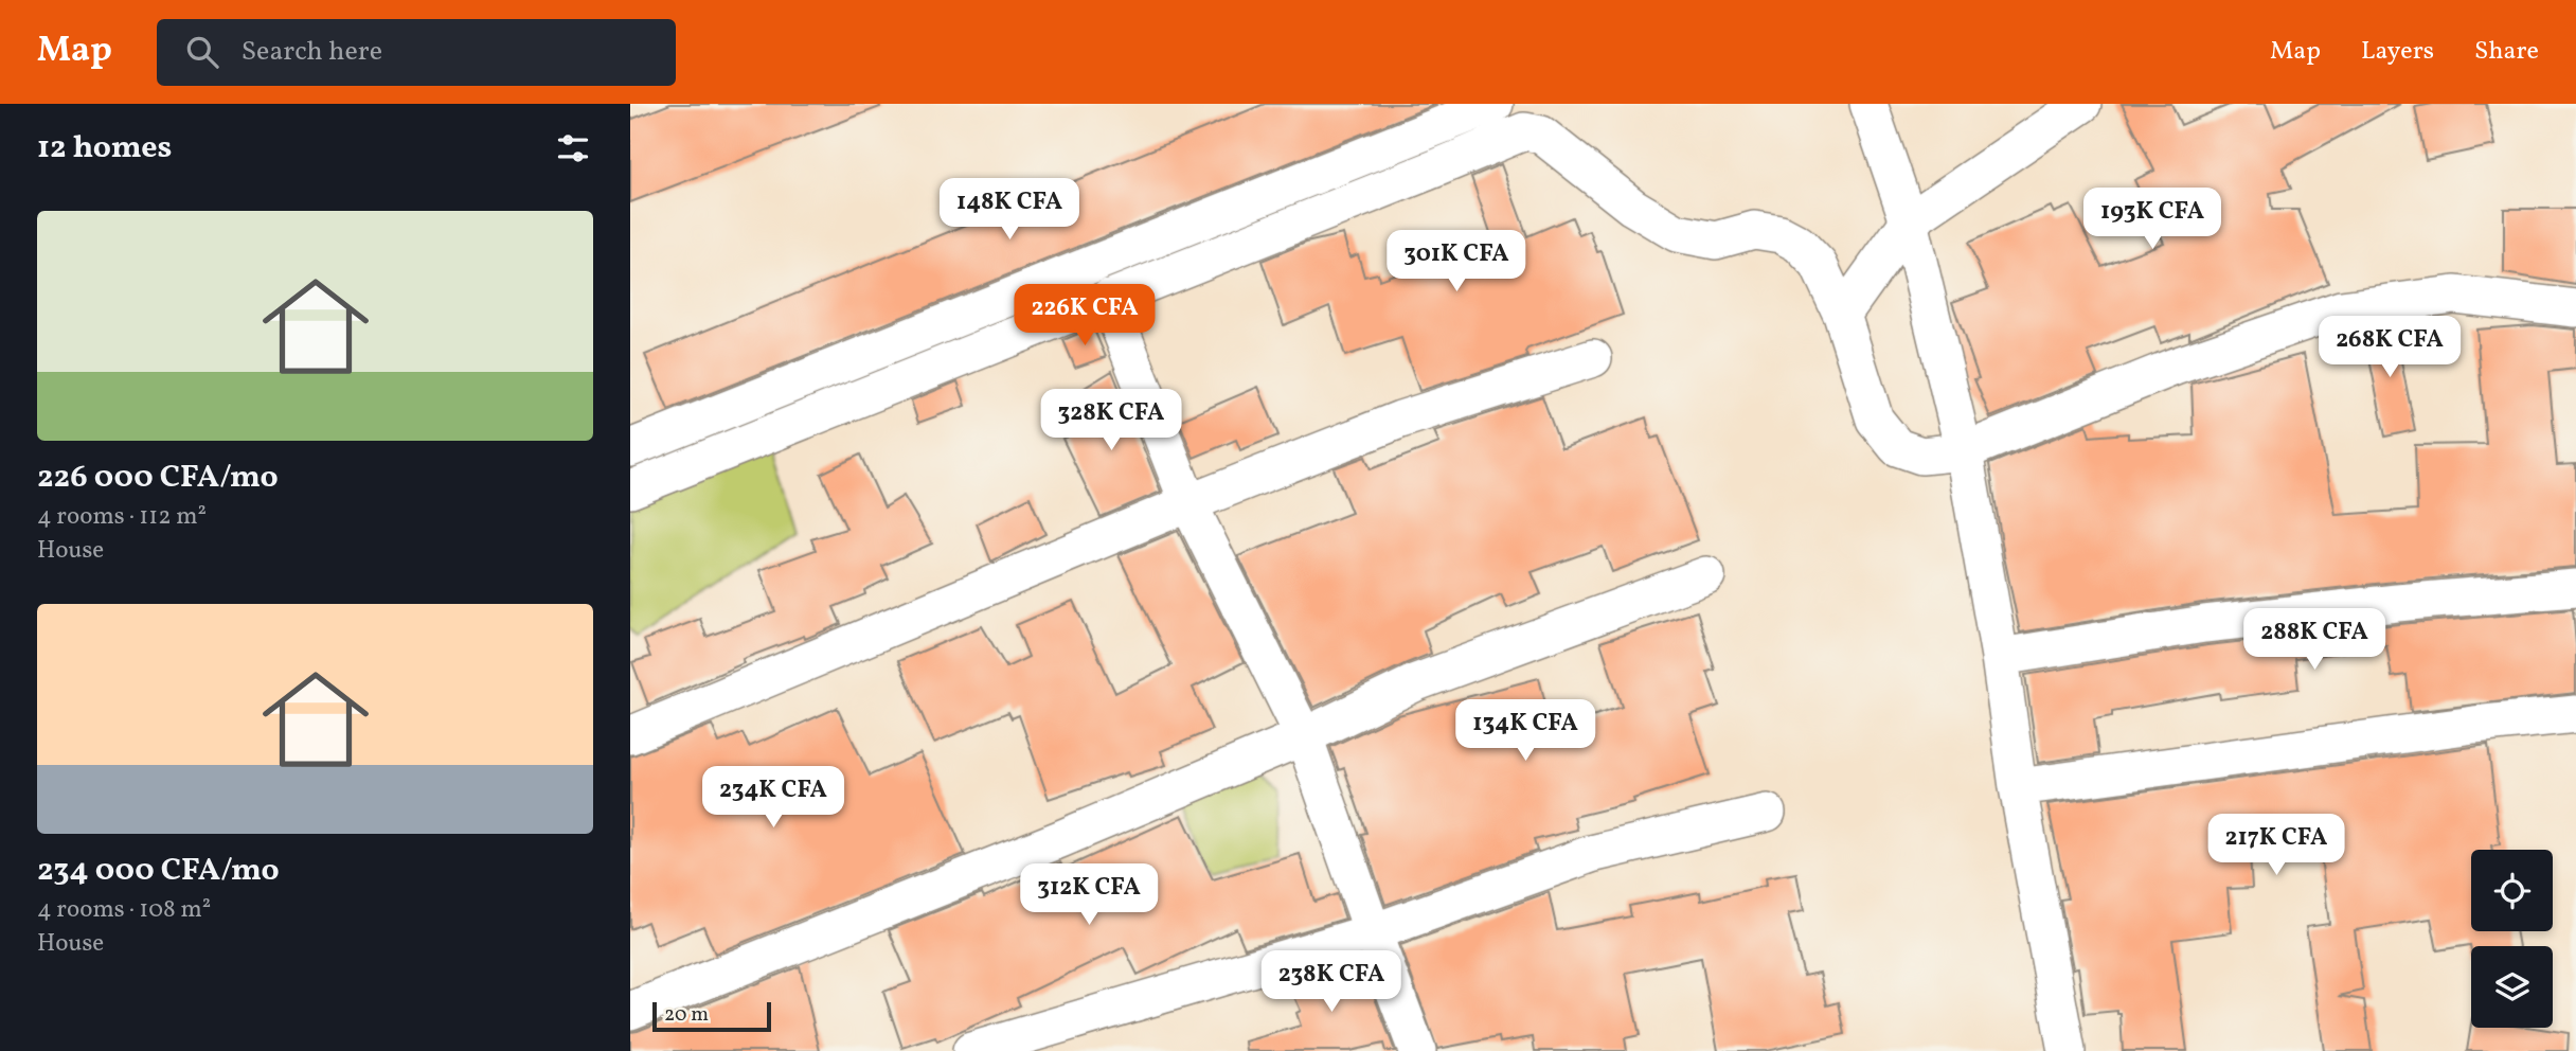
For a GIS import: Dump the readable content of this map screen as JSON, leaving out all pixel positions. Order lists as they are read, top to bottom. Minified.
{"scale_bar":"20 m","page":{"header":"Map","search":"Search here","nav":["Map","Layers","Share"],"heading":"12 homes","price":["148K CFA","193K CFA","301K CFA","226K CFA","268K CFA","328K CFA","288K CFA","134K CFA","234K CFA","217K CFA","312K CFA","238K CFA"],"list":[{"name":"226 000 CFA/mo","note":"4 rooms · 112 m² · House"},{"name":"234 000 CFA/mo","note":"4 rooms · 108 m² · House"}],"scale":"20 m"}}
